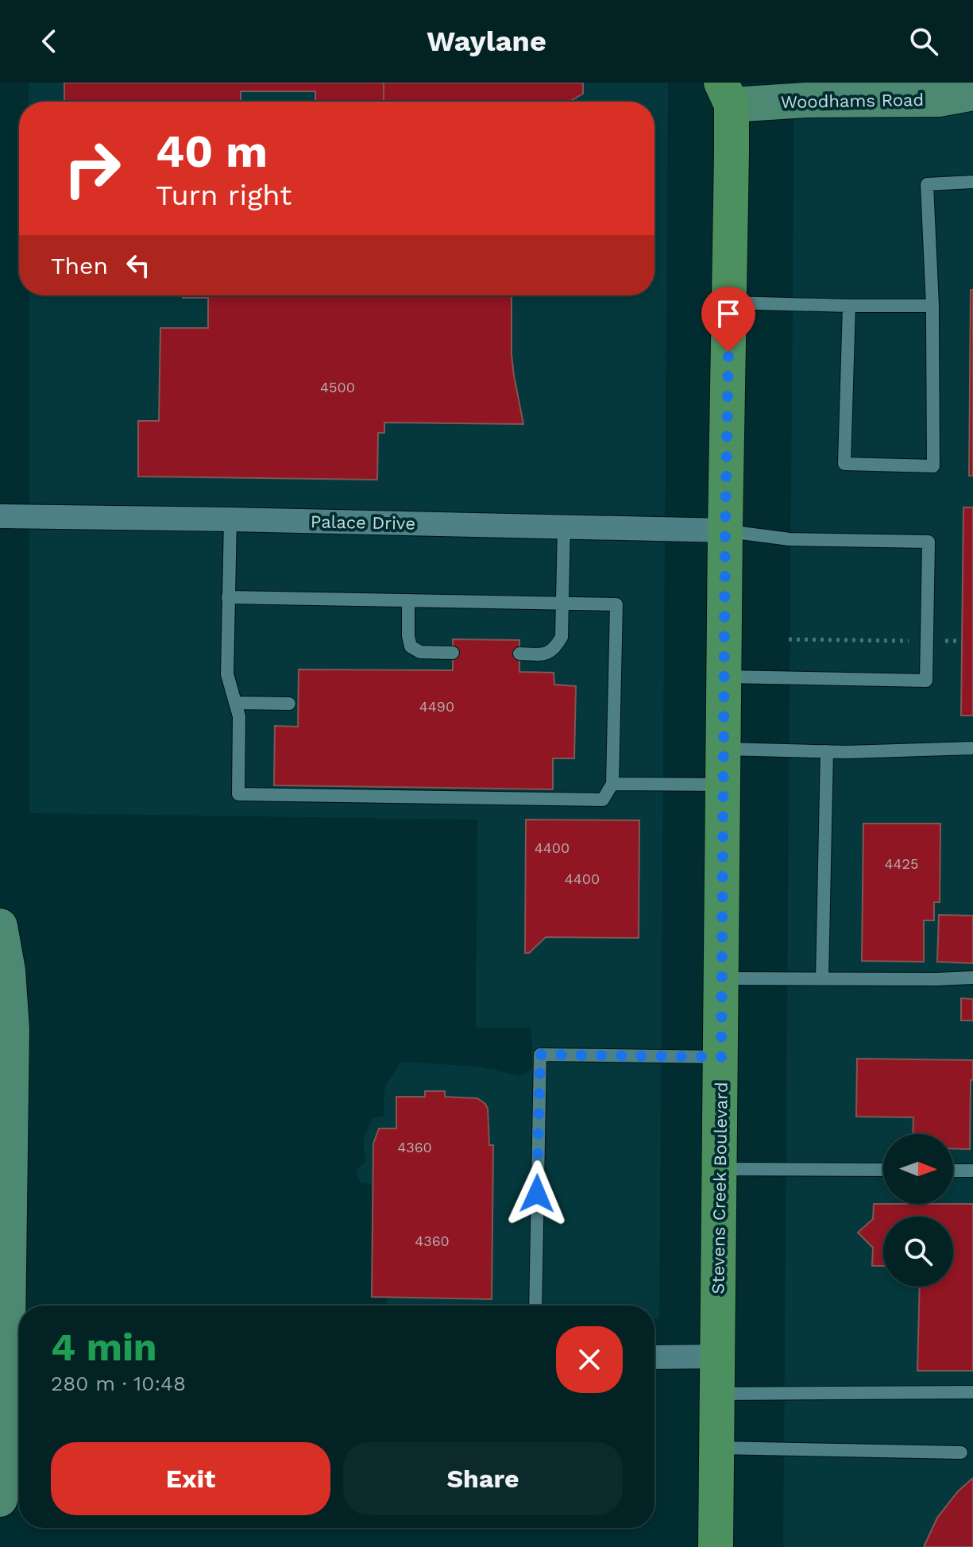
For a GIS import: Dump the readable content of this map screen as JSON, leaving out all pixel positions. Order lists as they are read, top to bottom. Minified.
{"streets":{"main road":["Stevens Creek Boulevard"],"street":["Woodhams Road","Palace Drive"]},"crossings":[["Woodhams Road","Stevens Creek Boulevard"],["Palace Drive","Stevens Creek Boulevard"]],"house_numbers":["4500","4490","4400","4425","4400","4360","4360"],"north":"right","page":{"header":"Waylane","turn":["40 m","Turn right"],"then":"Then","heading":["4 min","280 m · 10:48"],"buttons":["Exit","Share"]}}
